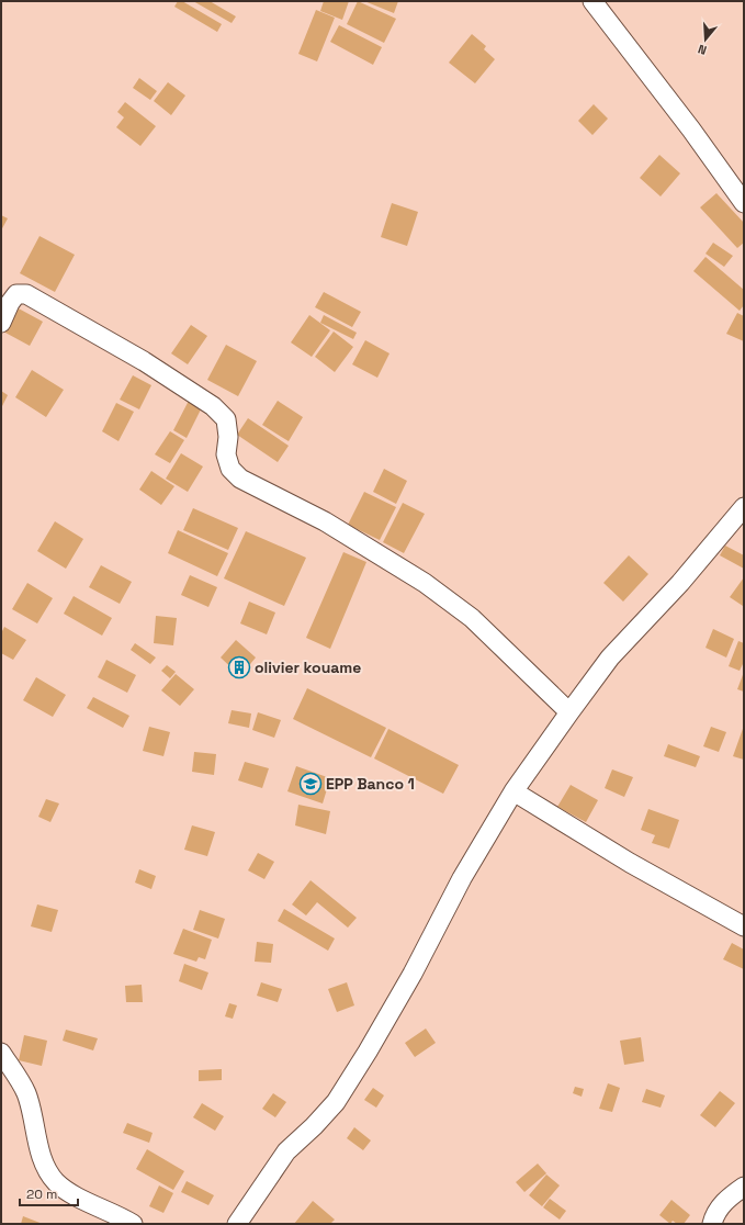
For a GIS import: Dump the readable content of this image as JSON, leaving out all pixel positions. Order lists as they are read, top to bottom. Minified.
{"places":{"building":["olivier kouame"],"school or university":["EPP Banco 1"]},"scale_bar":"20 m","north":"bottom"}
